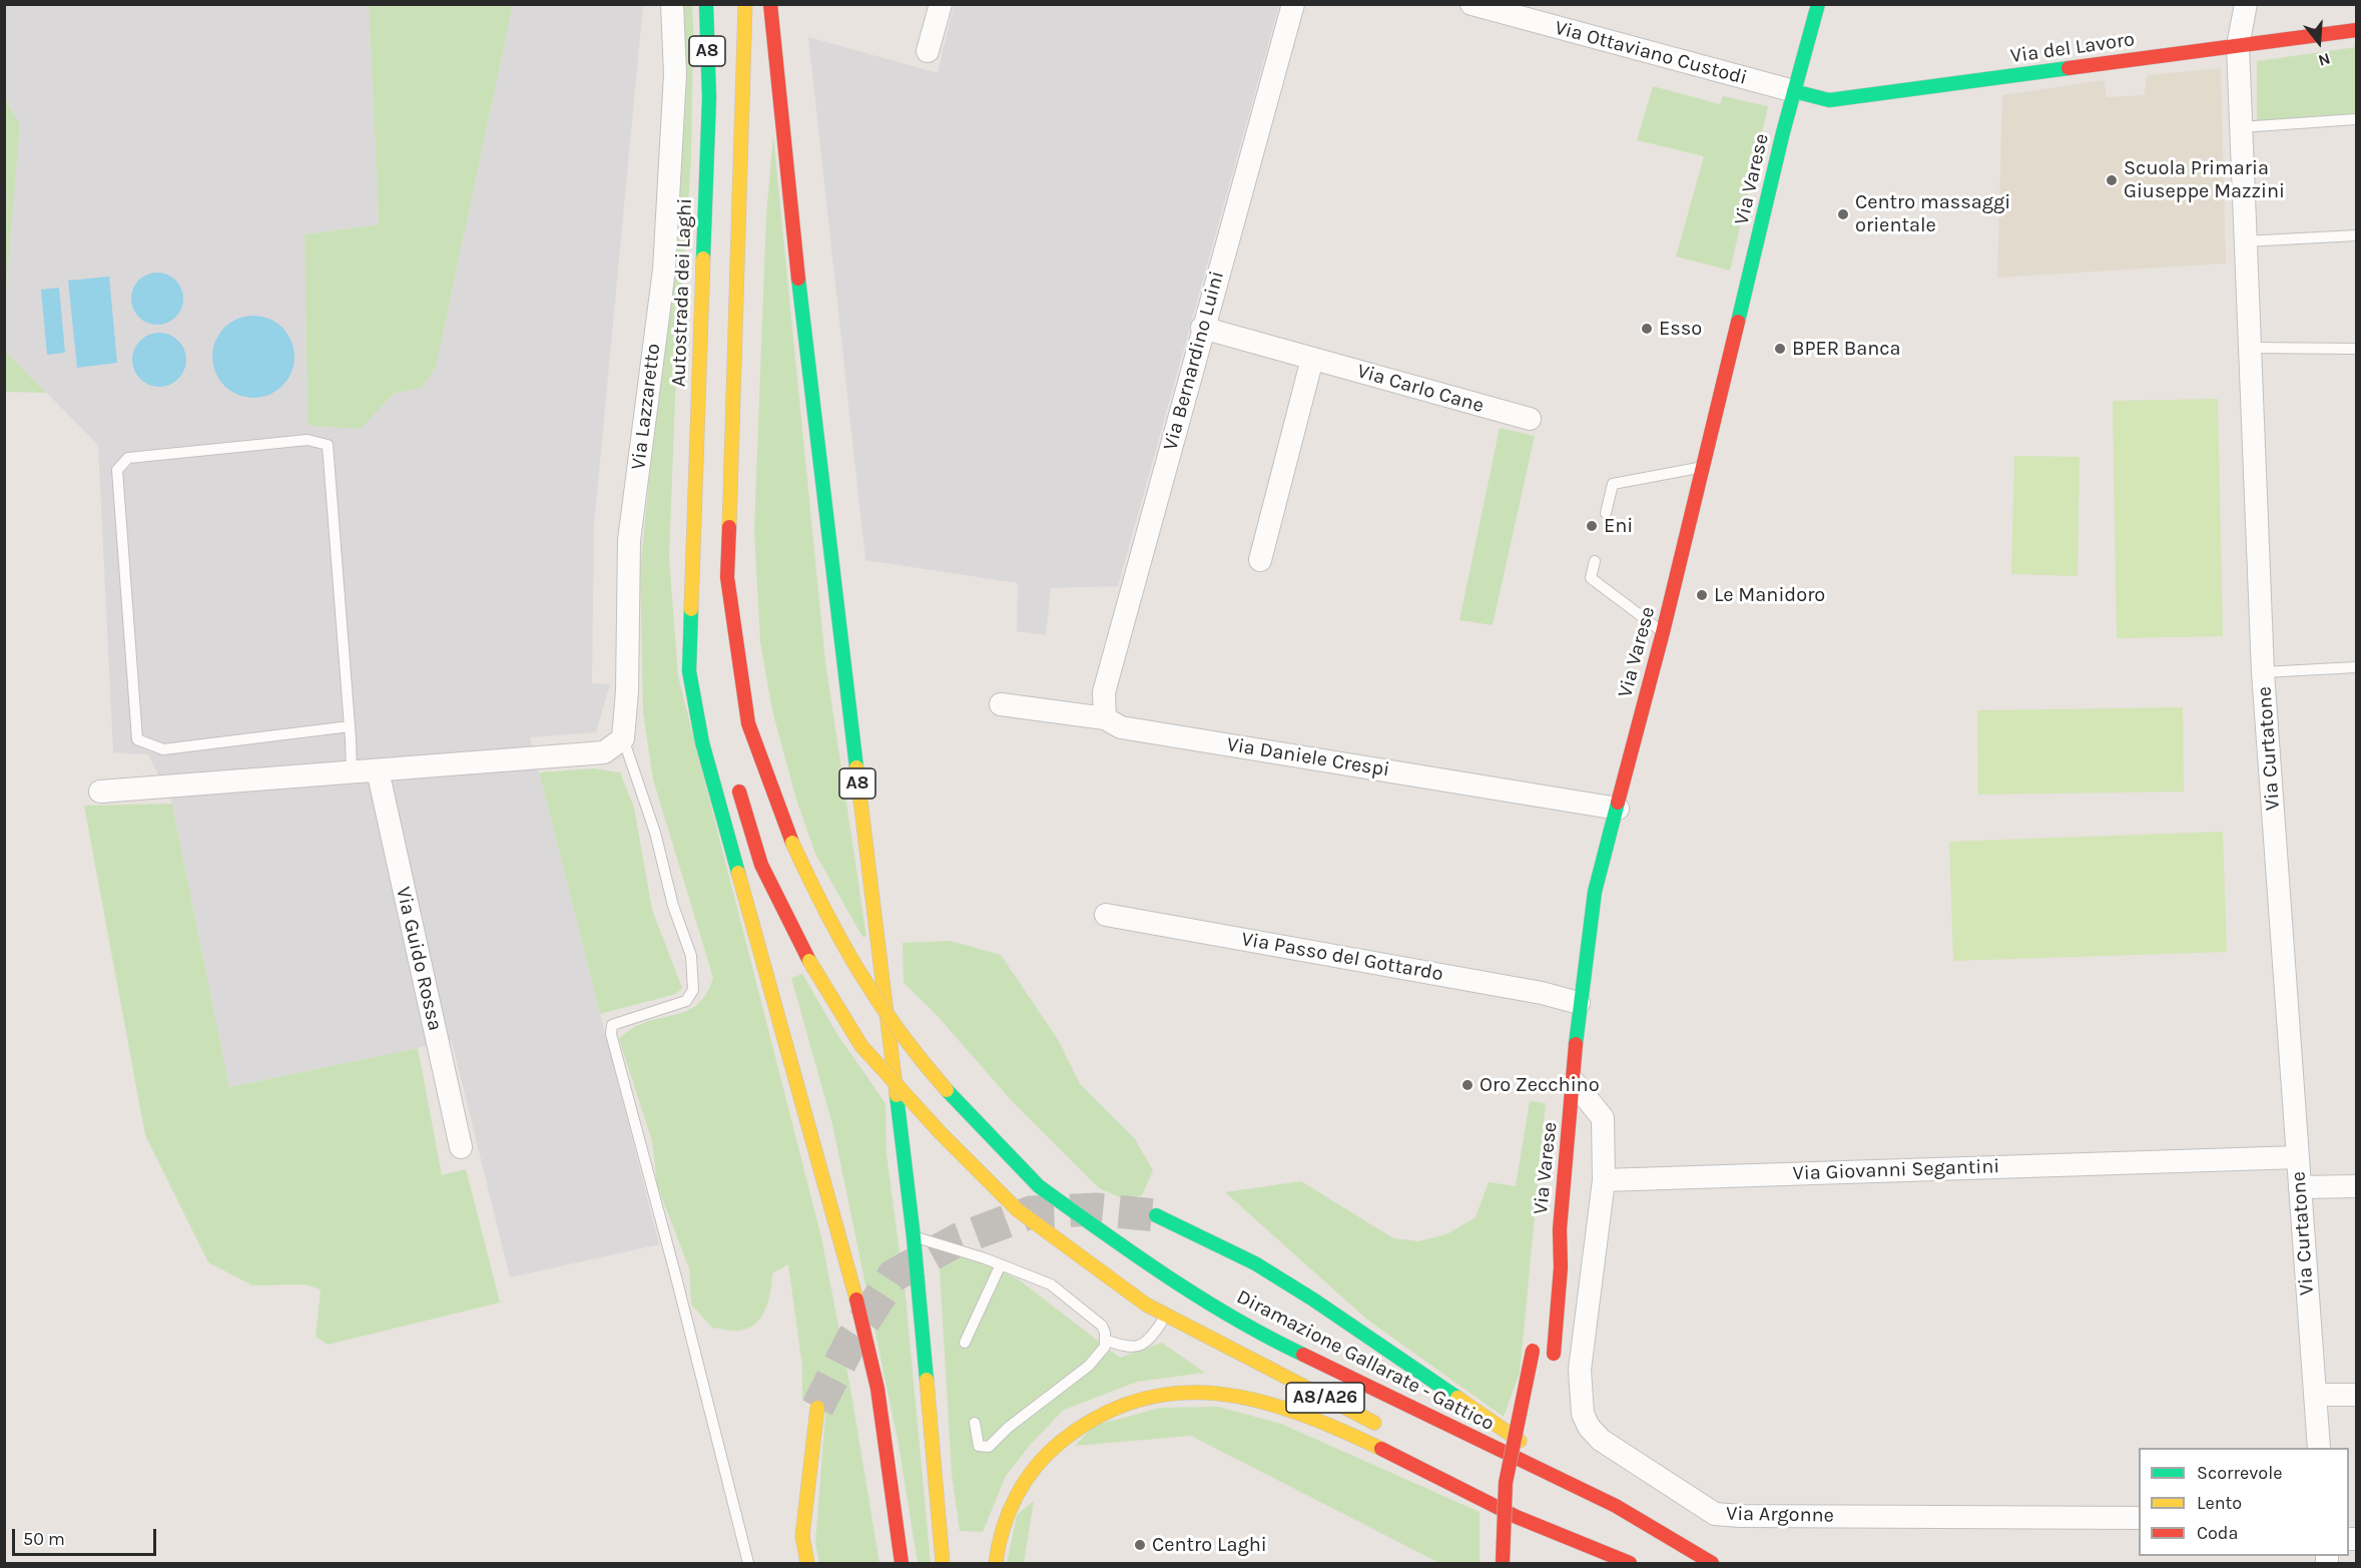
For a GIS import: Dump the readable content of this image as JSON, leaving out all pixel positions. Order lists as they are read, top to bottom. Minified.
{"streets":{"main road":["Via del Lavoro","A8","Via Varese","Autostrada dei Laghi","Diramazione Gallarate - Gattico","A8/A26"],"street":["Via Ottaviano Custodi","Via Bernardino Luini","Via Carlo Cane","Via Lazzaretto","Via Curtatone","Via Daniele Crespi","Via Passo del Gottardo","Via Guido Rossa","Via Giovanni Segantini","Via Argonne"]},"crossings":[["Via del Lavoro","Via Ottaviano Custodi"],["Via del Lavoro","Via Varese"],["Via del Lavoro","Via Curtatone"],["A8","Autostrada dei Laghi"],["Via Ottaviano Custodi","Via Varese"],["Via Varese","Via Daniele Crespi"],["Via Varese","Via Passo del Gottardo"],["Via Bernardino Luini","Via Carlo Cane"],["Via Bernardino Luini","Via Daniele Crespi"],["Via Curtatone","Via Giovanni Segantini"],["Via Giovanni Segantini","Via Argonne"]],"places":["Scuola Primaria Giuseppe Mazzini","Centro massaggi orientale","Esso","BPER Banca","Eni","Le Manidoro","Oro Zecchino","Centro Laghi"],"legend":["Scorrevole","Lento","Coda"],"scale_bar":"50 m","north":"bottom"}
